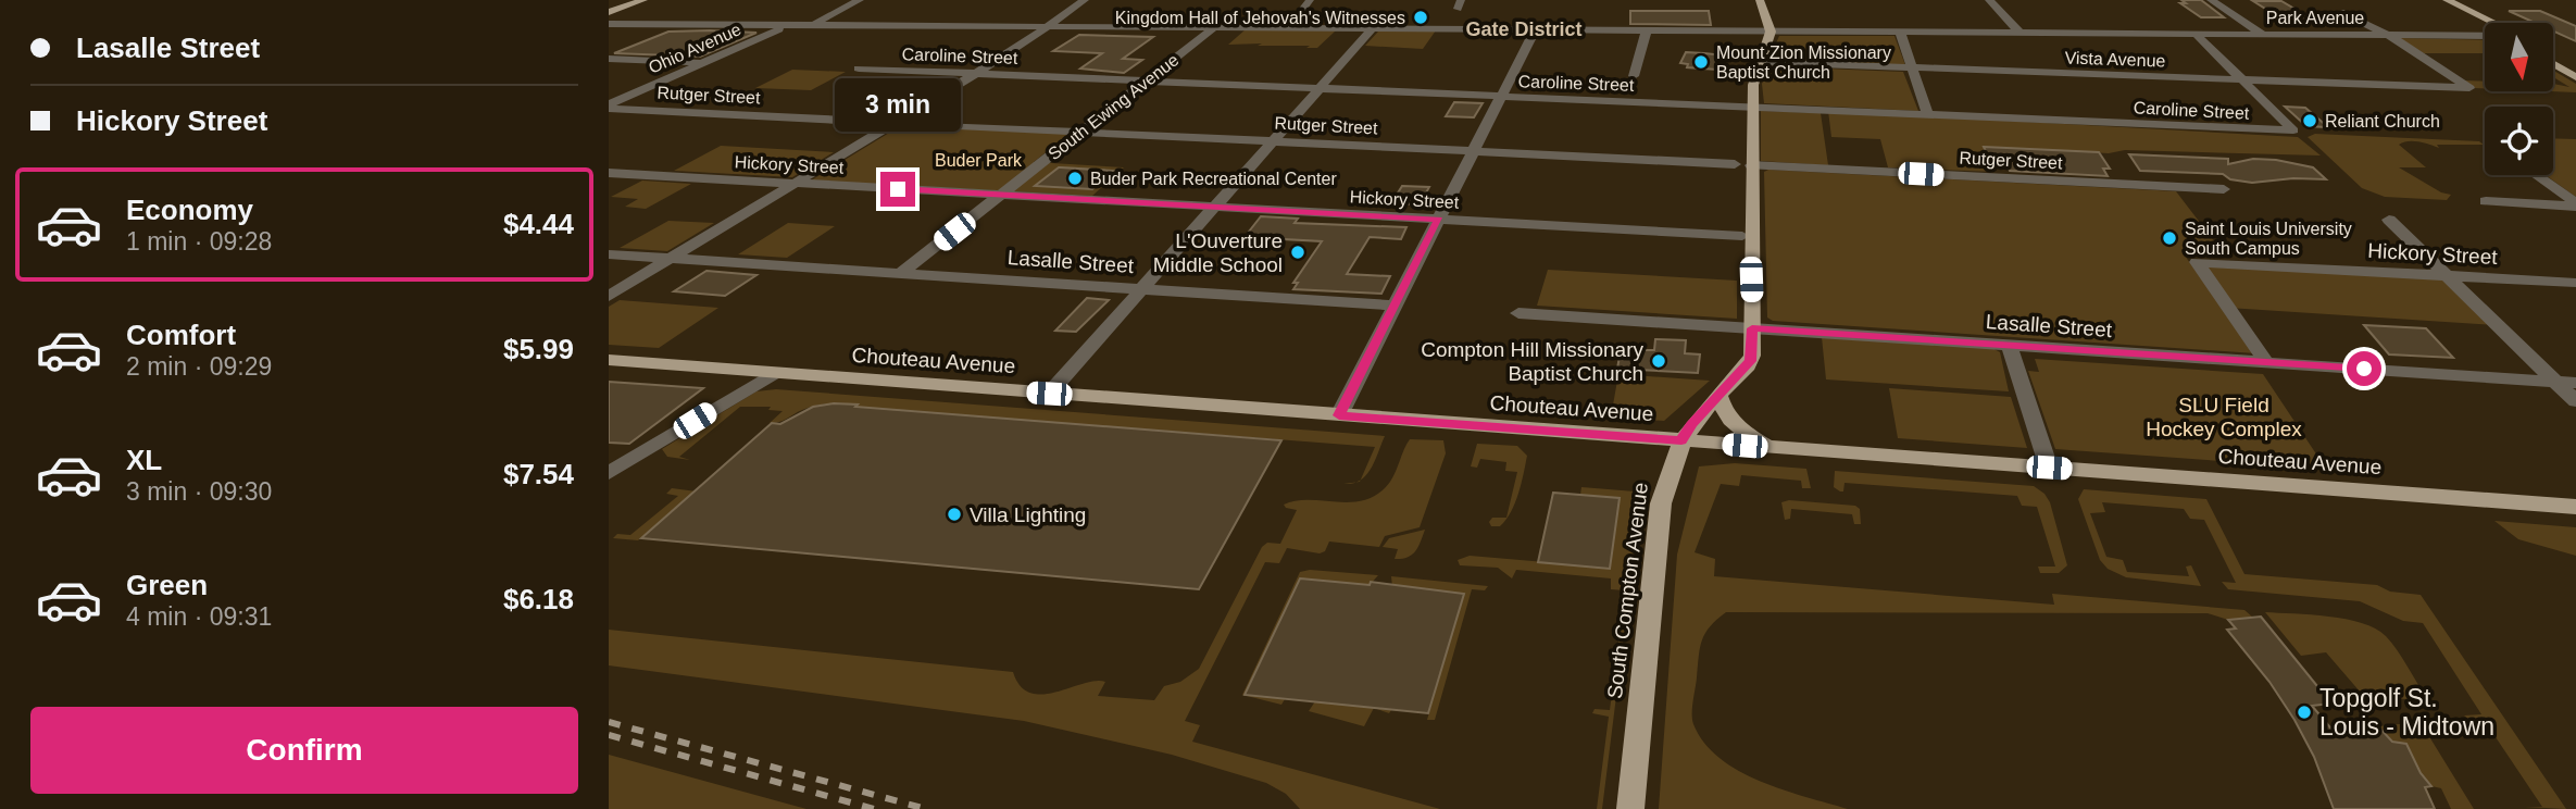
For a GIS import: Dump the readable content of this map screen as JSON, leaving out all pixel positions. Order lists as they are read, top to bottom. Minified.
{"streets":{"main road":["Chouteau Avenue","South Compton Avenue"],"street":["Park Avenue","Ohio Avenue","Caroline Street","Vista Avenue","Rutger Street","South Ewing Avenue","Hickory Street","Lasalle Street"]},"crossings":[["Park Avenue","Ohio Avenue"],["Park Avenue","Vista Avenue"],["Park Avenue","South Ewing Avenue"],["Park Avenue","South Compton Avenue"],["Ohio Avenue","Rutger Street"],["Caroline Street","Vista Avenue"],["Caroline Street","South Ewing Avenue"],["Caroline Street","South Compton Avenue"],["Vista Avenue","South Compton Avenue"],["Rutger Street","South Ewing Avenue"],["Rutger Street","South Compton Avenue"],["South Ewing Avenue","Hickory Street"],["South Ewing Avenue","Lasalle Street"],["Hickory Street","Lasalle Street"],["Lasalle Street","South Compton Avenue"],["Chouteau Avenue","South Compton Avenue"]],"districts":["Gate District"],"parks":["Buder Park","SLU Field Hockey Complex"],"places":["Kingdom Hall of Jehovah's Witnesses","Mount Zion Missionary Baptist Church","Reliant Church","Buder Park Recreational Center","Saint Louis University South Campus","L'Ouverture Middle School","Compton Hill Missionary Baptist Church","Villa Lighting","Topgolf St. Louis - Midtown"],"north":"bottom","page":{"banner":["Lasalle Street","Hickory Street"],"bubble":"3 min","list":[{"name":"Economy","note":"1 min · 09:28","value":"$4.44"},{"name":"Comfort","note":"2 min · 09:29","value":"$5.99"},{"name":"XL","note":"3 min · 09:30","value":"$7.54"},{"name":"Green","note":"4 min · 09:31","value":"$6.18"}],"buttons":"Confirm"}}
